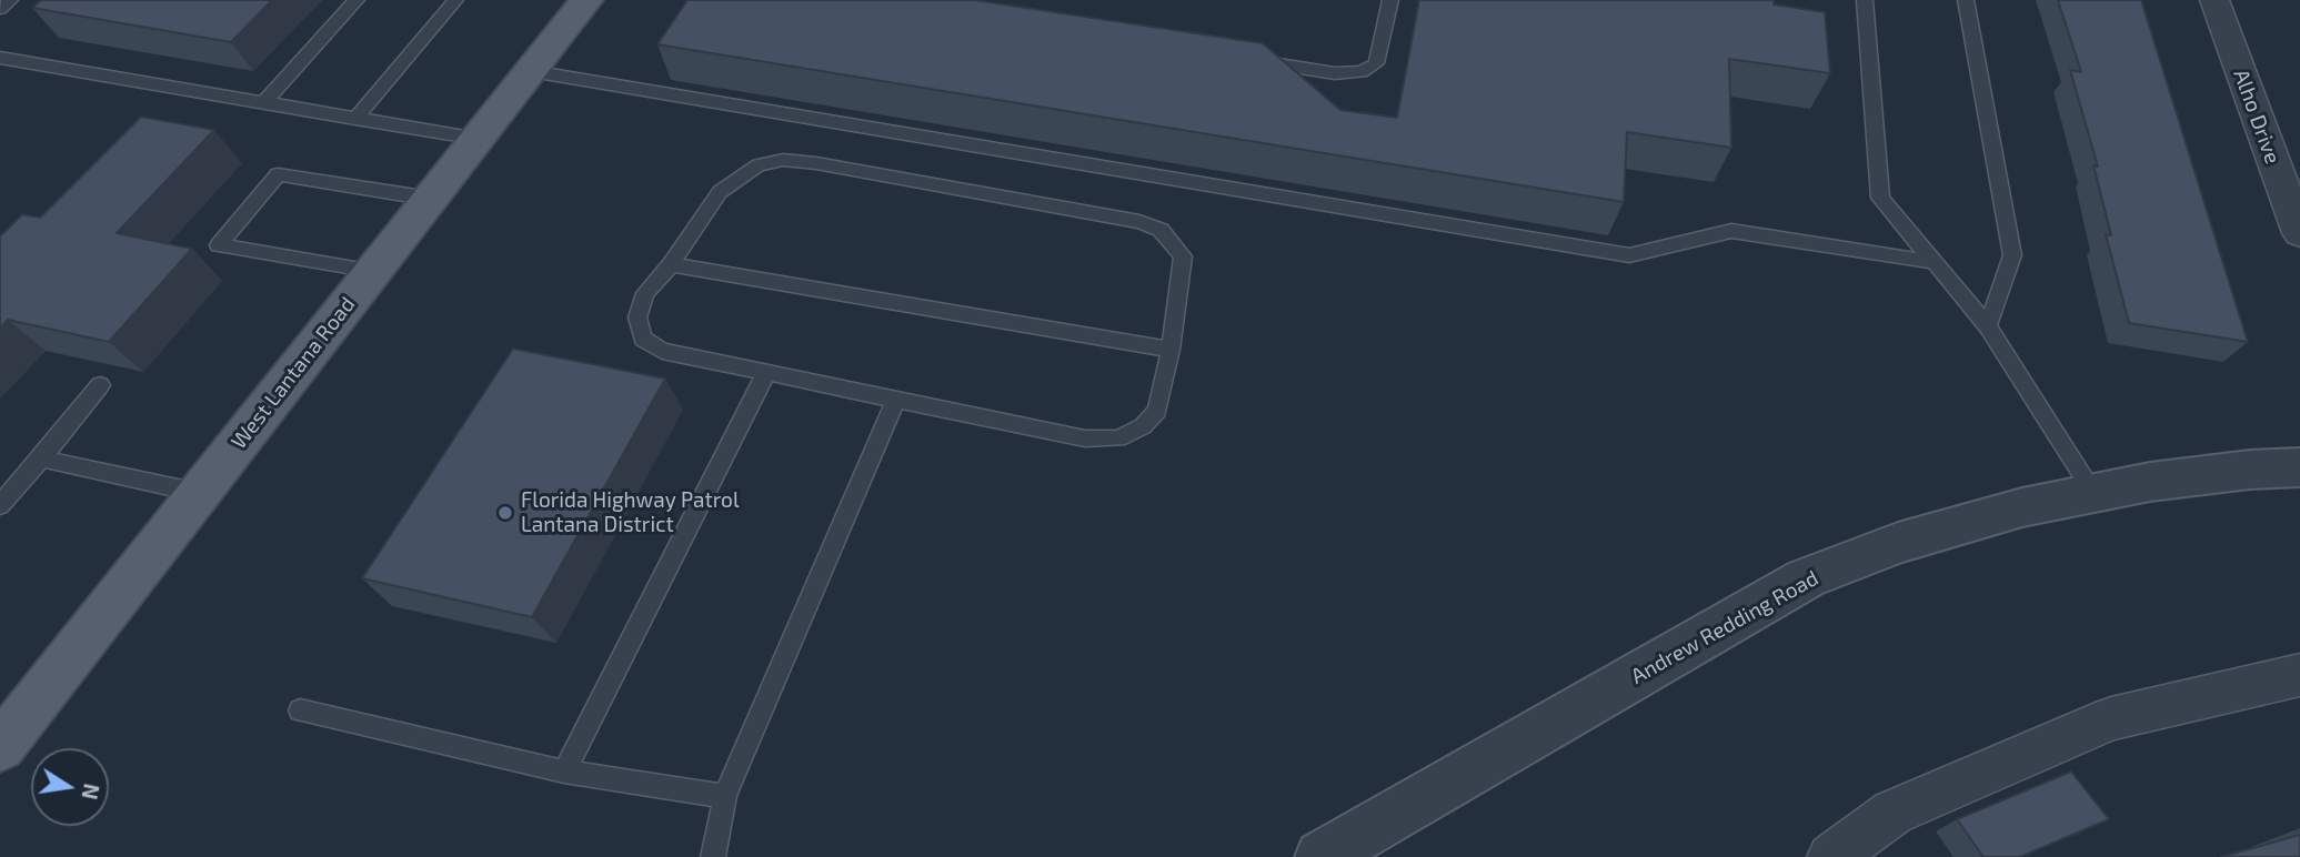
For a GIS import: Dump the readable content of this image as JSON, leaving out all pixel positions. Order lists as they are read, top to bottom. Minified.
{"streets":{"main road":["West Lantana Road"],"street":["Alho Drive","Andrew Redding Road"]},"places":["Florida Highway Patrol Lantana District"],"north":"right"}
